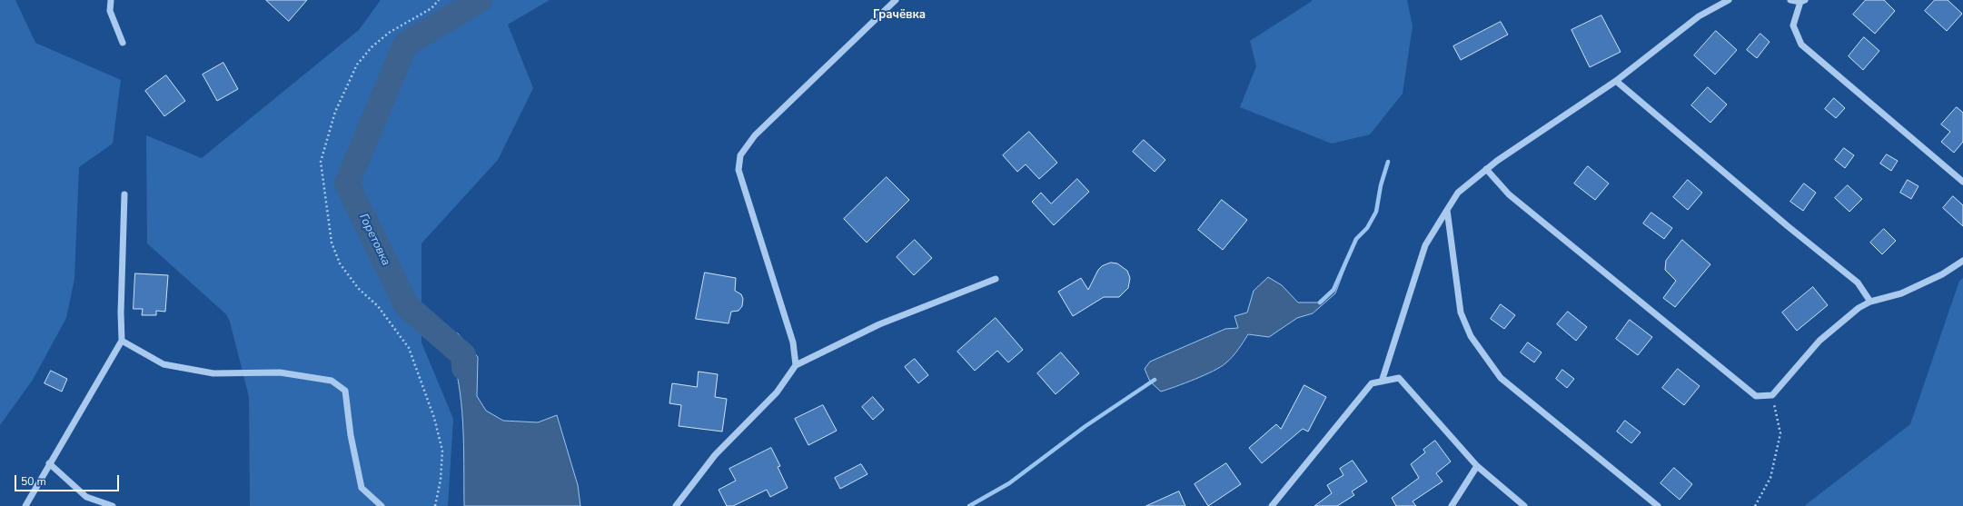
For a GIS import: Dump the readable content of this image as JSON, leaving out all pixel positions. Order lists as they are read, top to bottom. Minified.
{"districts":["Грачёвка"],"water":["Горетовка"],"scale_bar":"50 m"}
